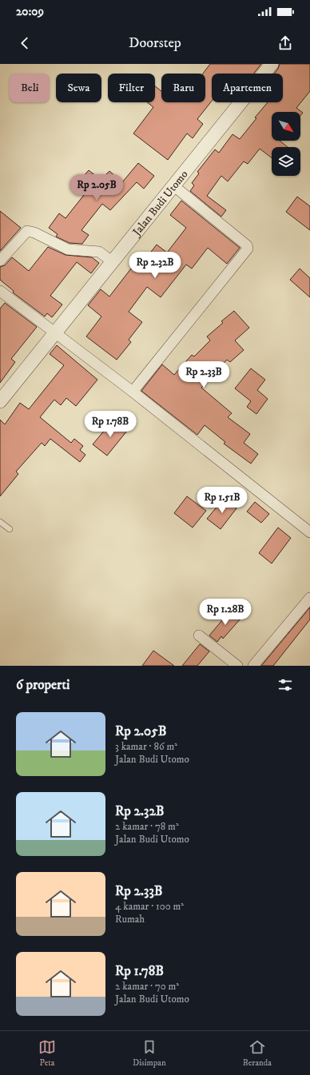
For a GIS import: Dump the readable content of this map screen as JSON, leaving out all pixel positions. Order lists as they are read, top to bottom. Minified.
{"streets":{"street":["Jalan Budi Utomo"]},"north":"bottom right","page":{"status":"20:09","header":"Doorstep","chip":["Beli","Sewa","Filter","Baru","Apartemen"],"price":["Rp 2.05B","Rp 2.32B","Rp 2.33B","Rp 1.78B","Rp 1.51B","Rp 1.28B"],"heading":"6 properti","list":[{"name":"Rp 2.05B","note":"3 kamar · 86 m² · Jalan Budi Utomo"},{"name":"Rp 2.32B","note":"2 kamar · 78 m² · Jalan Budi Utomo"},{"name":"Rp 2.33B","note":"4 kamar · 100 m² · Rumah"},{"name":"Rp 1.78B","note":"2 kamar · 70 m² · Jalan Budi Utomo"}],"tabs":["Peta","Disimpan","Beranda"]}}
